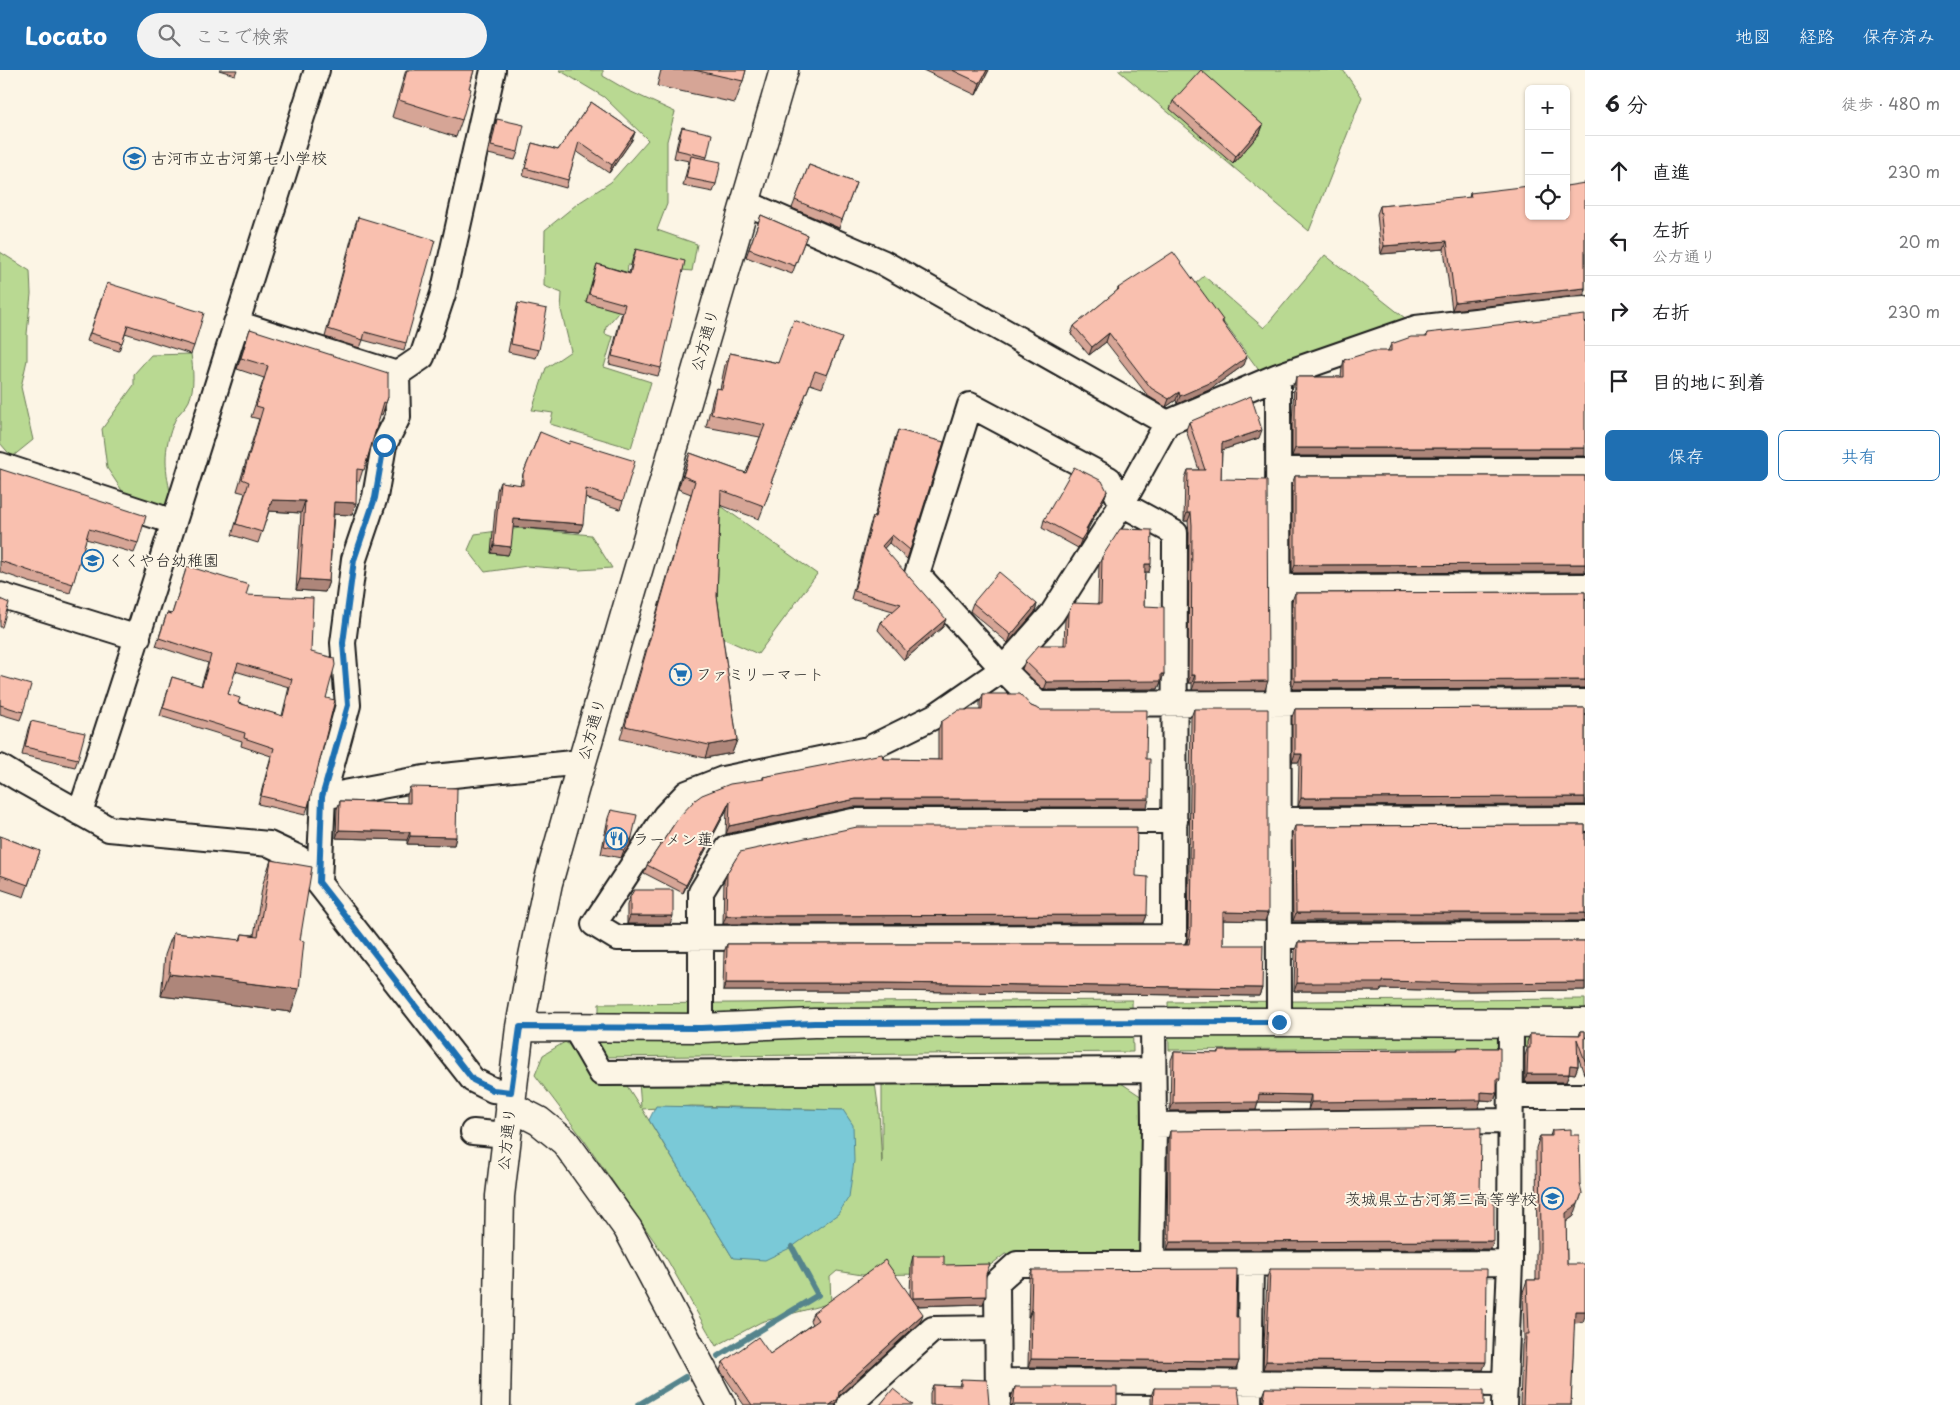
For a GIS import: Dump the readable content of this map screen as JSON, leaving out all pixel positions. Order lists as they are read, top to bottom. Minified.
{"streets":{"street":["公方通り"]},"places":{"school or university":["古河市立古河第七小学校","くくや台幼稚園","茨城県立古河第三高等学校"],"supermarket":["ファミリーマート"],"restaurant":["ラーメン蓮"]},"page":{"header":"Locato","search":"ここで検索","nav":["地図","経路","保存済み"],"heading":["6 分","徒歩 · 480 m"],"map_buttons":["+","−"],"list":[["直進","230 m"],["左折","公方通り","20 m"],["右折","230 m"],"目的地に到着"],"buttons":["保存","共有"]}}
